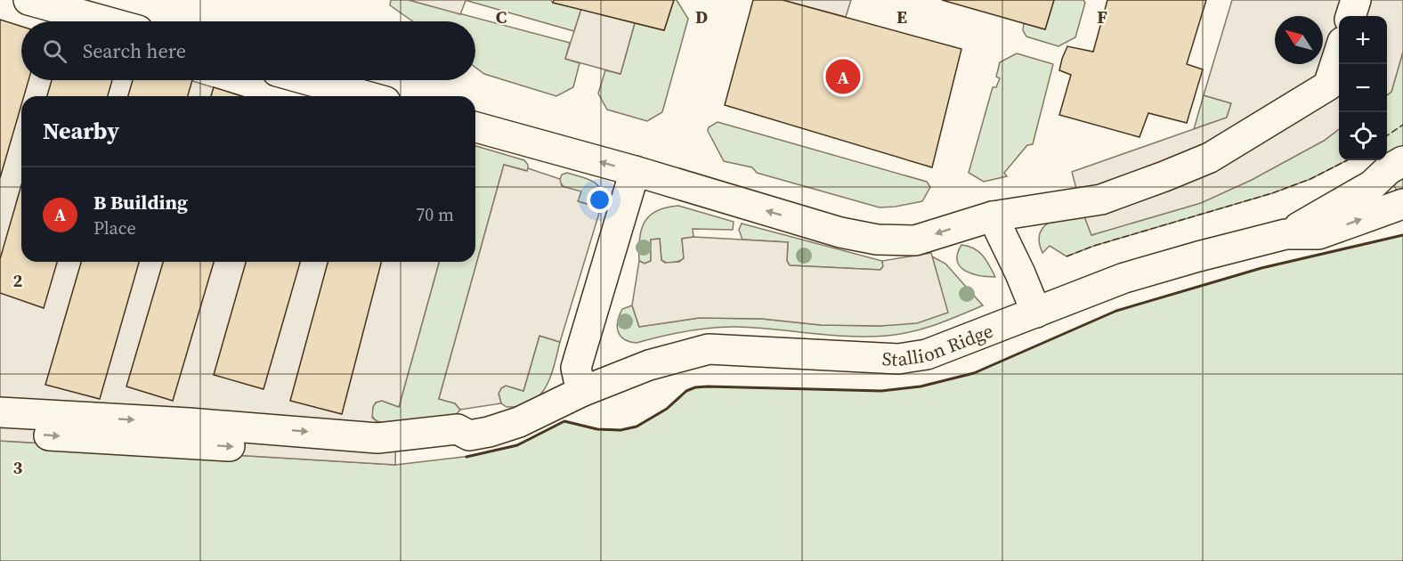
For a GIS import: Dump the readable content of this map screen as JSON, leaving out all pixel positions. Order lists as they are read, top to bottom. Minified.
{"streets":{"street":["Stallion Ridge"]},"north":"top left","page":{"map_buttons":["+","−"],"search":"Search here","pins":"A","heading":"Nearby","list":[{"mark":"A","name":"B Building","note":"Place","value":"70 m"}]},"grid":{"columns":["C","D","E","F"],"rows":["2","3"]}}
